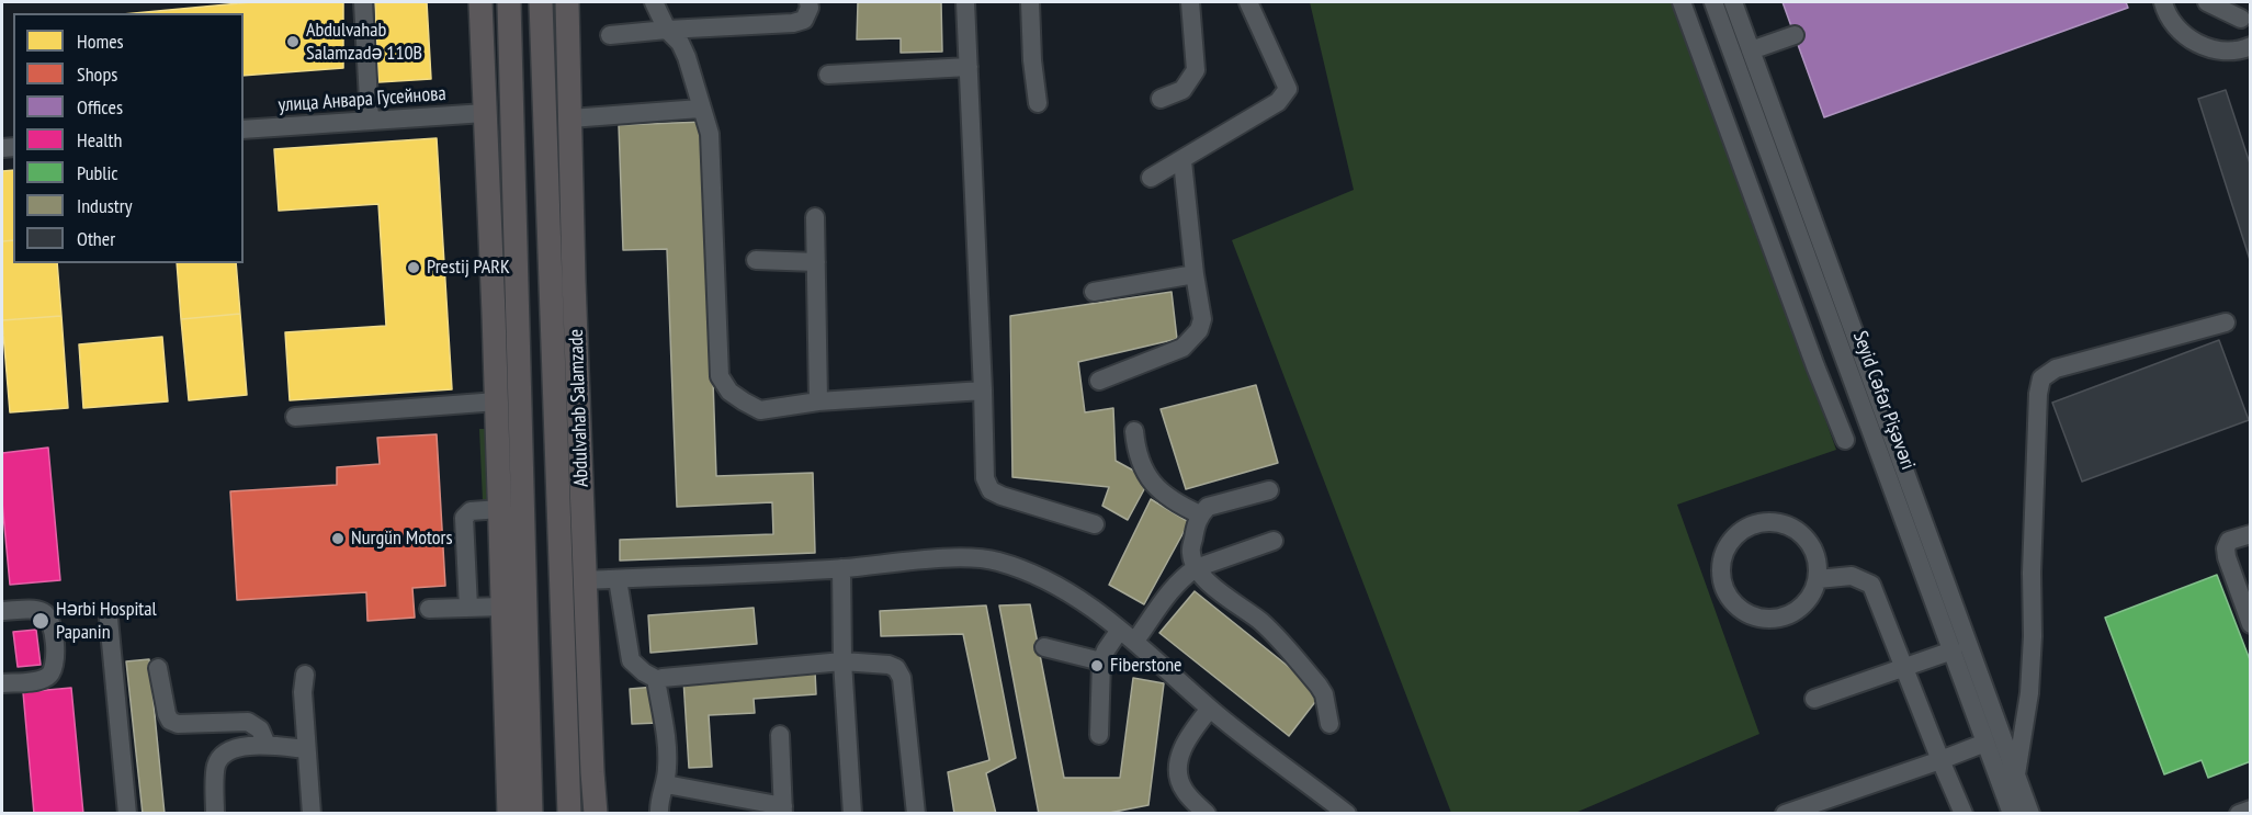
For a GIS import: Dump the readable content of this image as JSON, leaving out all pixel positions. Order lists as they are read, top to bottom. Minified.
{"streets":{"main road":["Abdulvahab Salamzade"],"street":["улица Анвара Гусейнова","Seyid Cəfər Pişəvəri"]},"places":["Abdulvahab Salamzadə 110B","Prestij PARK","Nurgün Motors","Hərbi Hospital Papanin","Fiberstone"],"legend":["Homes","Shops","Offices","Health","Public","Industry","Other"]}
